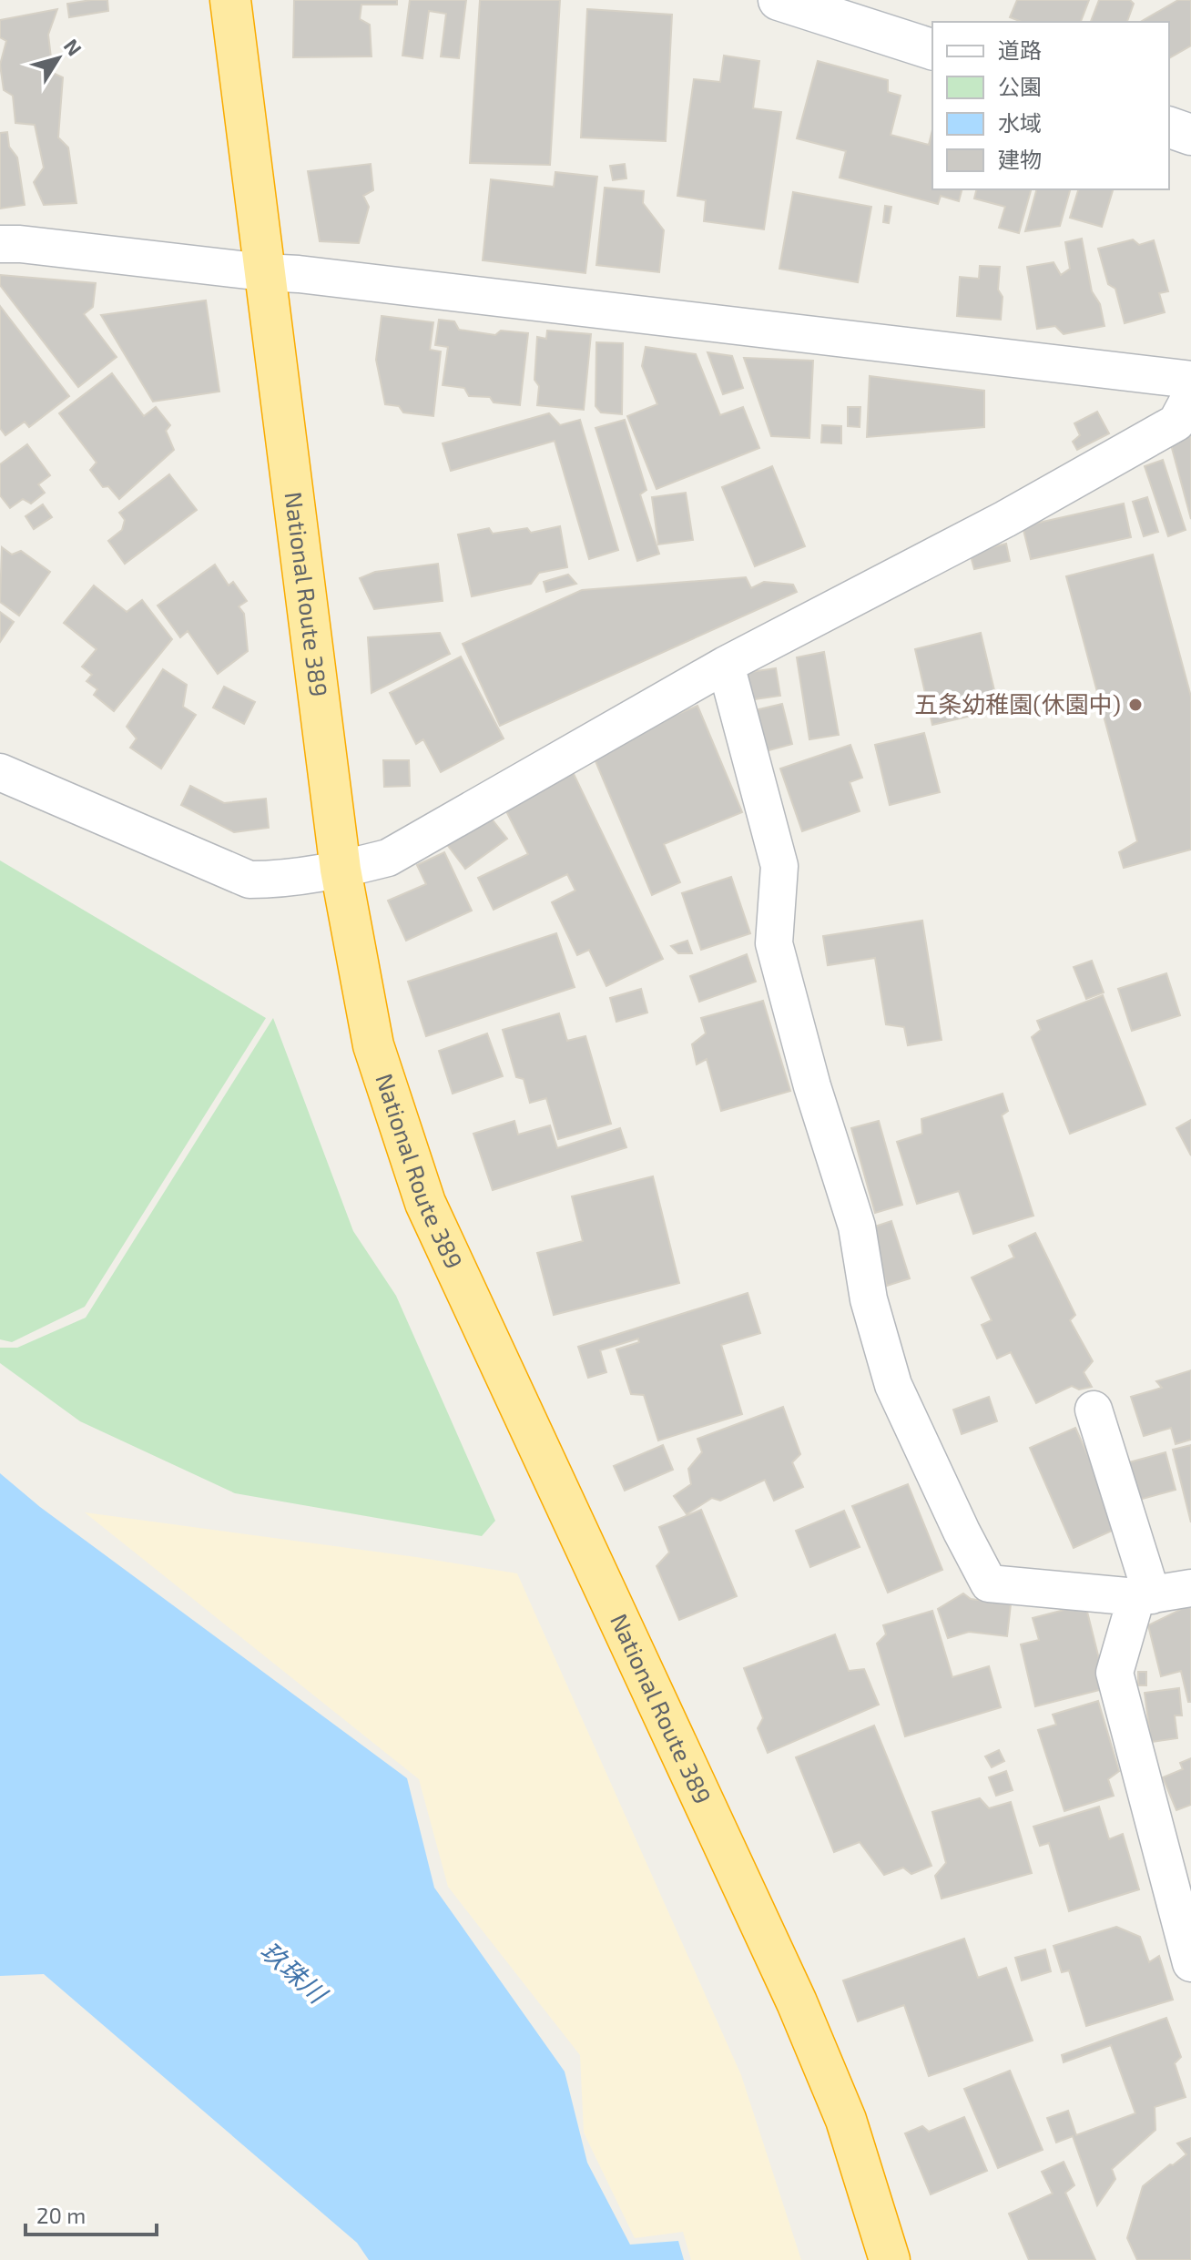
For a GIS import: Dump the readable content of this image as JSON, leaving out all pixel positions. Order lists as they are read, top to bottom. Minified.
{"streets":{"highway":["National Route 389"]},"water":["玖珠川"],"places":["五条幼稚園(休園中)"],"legend":["道路","公園","水域","建物"],"scale_bar":"20 m","north":"top right"}
